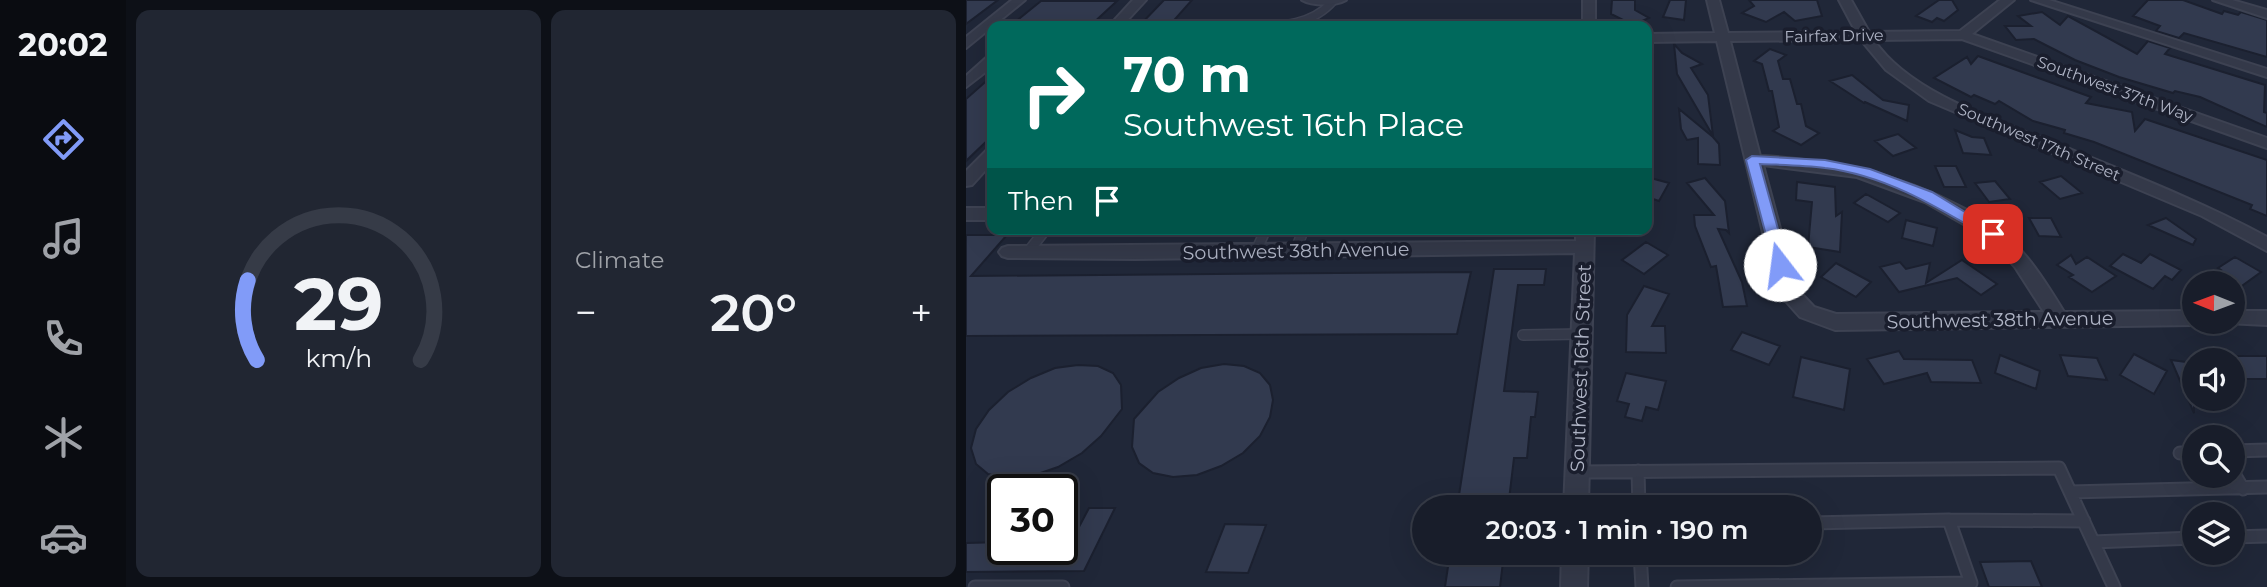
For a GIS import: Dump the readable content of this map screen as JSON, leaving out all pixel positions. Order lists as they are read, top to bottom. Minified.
{"streets":{"street":["Fairfax Drive","Southwest 37th Way","Southwest 17th Street","Southwest 38th Avenue","Southwest 16th Street"]},"crossings":[["Fairfax Drive","Southwest 37th Way"],["Fairfax Drive","Southwest 17th Street"],["Southwest 38th Avenue","Southwest 16th Street"]],"north":"left","page":{"tabs":"20:02","tile":"Climate","turn":["70 m","Southwest 16th Place"],"then":"Then","heat":["−","20°","+"],"limit":"30","trip":"20:03 · 1 min · 190 m","gauge":["29","km/h"]}}
